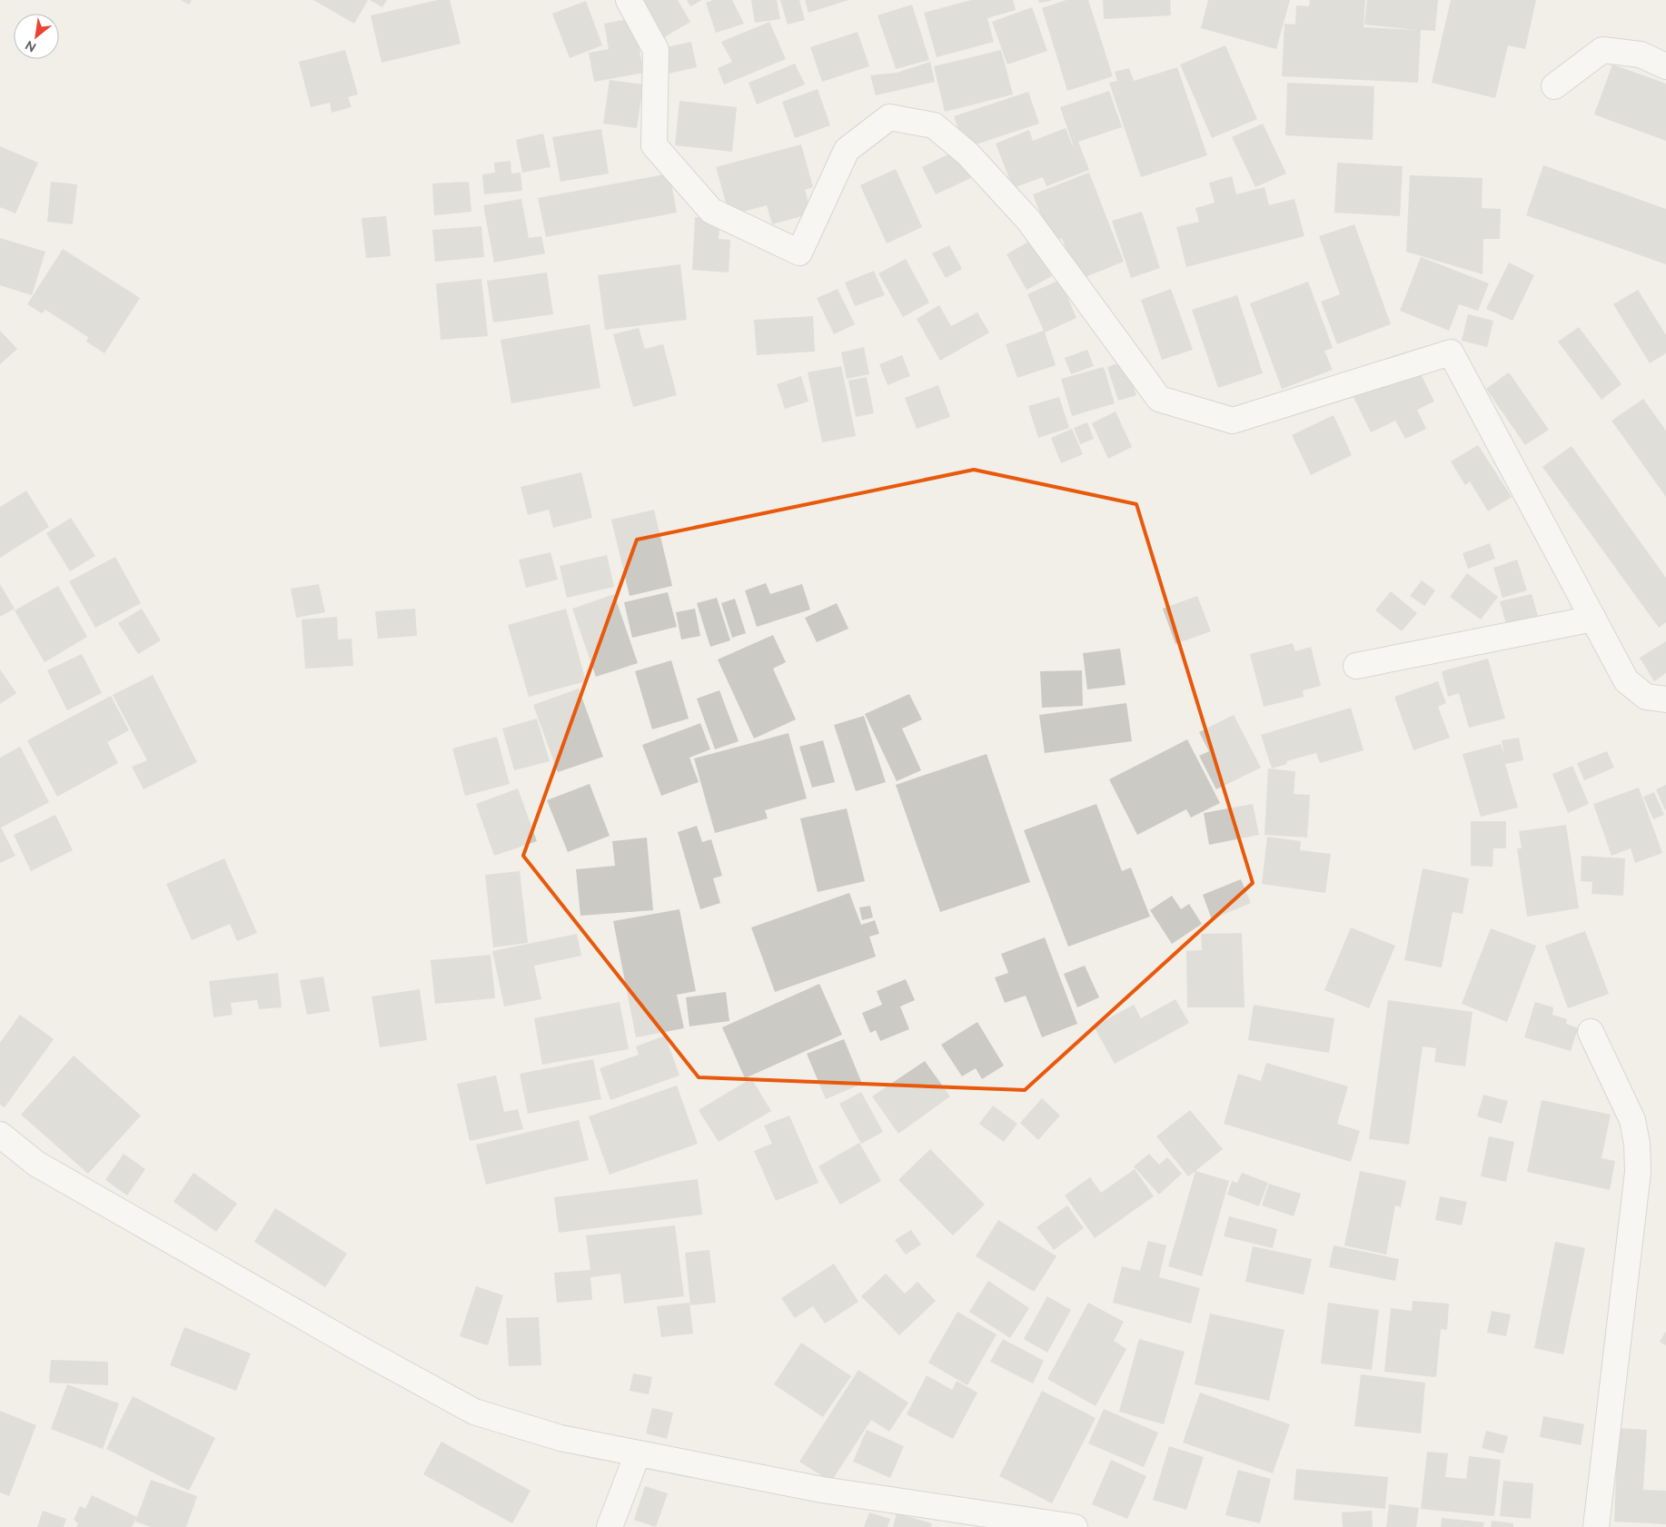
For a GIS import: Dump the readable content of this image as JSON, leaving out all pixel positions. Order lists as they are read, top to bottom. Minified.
{"north":"bottom left"}
